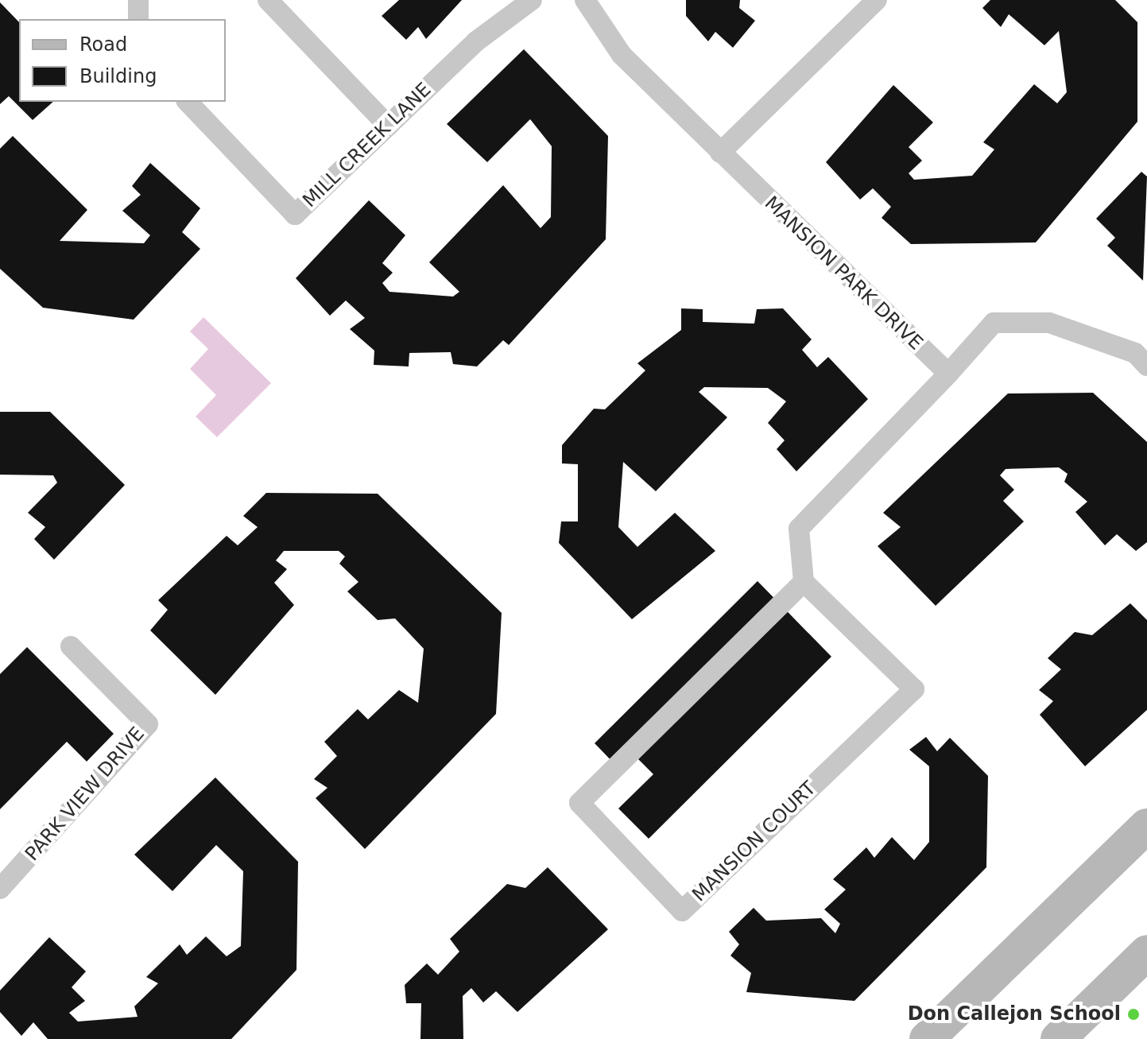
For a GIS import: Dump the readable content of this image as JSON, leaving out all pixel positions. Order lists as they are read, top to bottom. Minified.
{"streets":{"lane":["MILL CREEK LANE","MANSION PARK DRIVE","PARK VIEW DRIVE","MANSION COURT"]},"places":["Don Callejon School"],"legend":["Road","Building"]}
